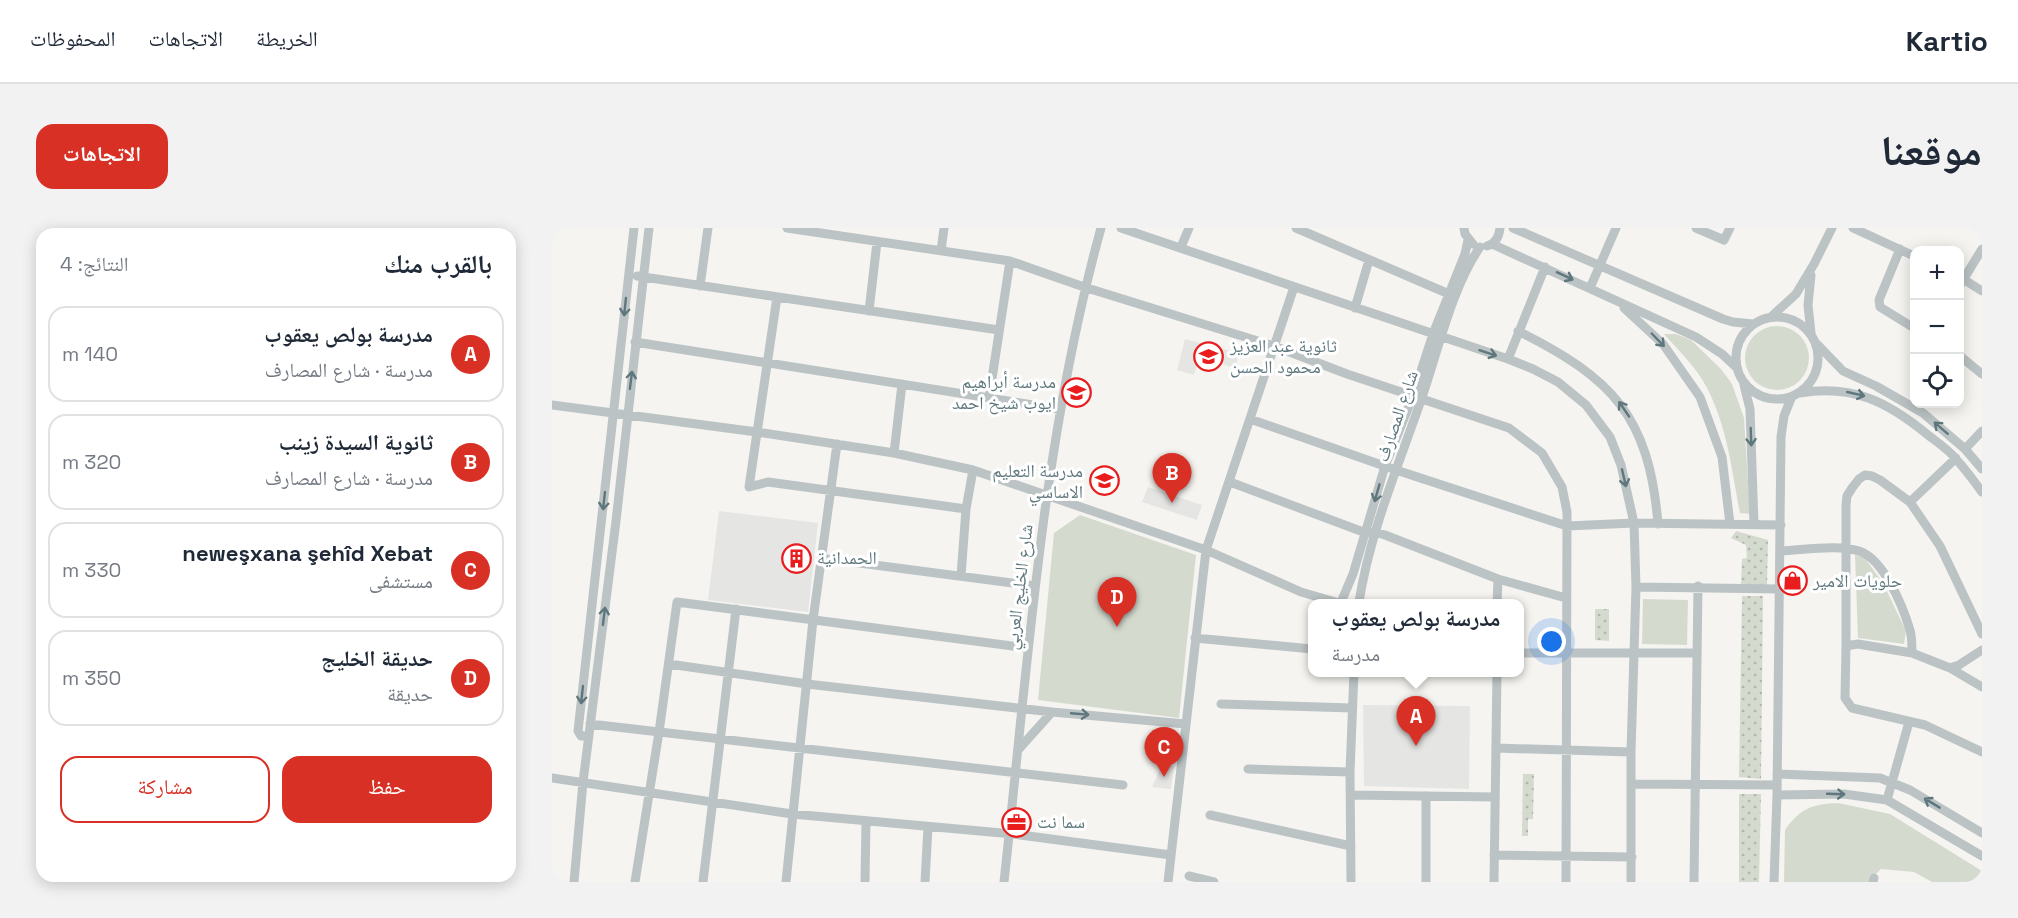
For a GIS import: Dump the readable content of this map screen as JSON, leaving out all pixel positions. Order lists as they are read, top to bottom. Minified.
{"streets":{"street":["شارع المصارف","شارع الخليج العربي"]},"places":{"school or university":["ثانوية عبد العزيز محمود الحسن","مدرسة أبراهيم ايوب شيخ احمد","مدرسة التعليم الاساسي"],"building":["الحمدانية"],"shop":["حلويات الامير"],"office":["سما نت"]},"page":{"header":"Kartio","nav":["الخريطة","الاتجاهات","المحفوظات"],"title":"موقعنا","buttons":["الاتجاهات",["حفظ","مشاركة"]],"heading":["بالقرب منك","النتائج: 4"],"map_buttons":["+","−"],"list":[{"mark":"A","name":"مدرسة بولص يعقوب","note":"مدرسة · شارع المصارف","value":"140 m"},{"mark":"B","name":"ثانوية السيدة زينب","note":"مدرسة · شارع المصارف","value":"320 m"},{"mark":"C","name":"neweşxana şehîd Xebat","note":"مستشفى","value":"330 m"},{"mark":"D","name":"حديقة الخليج","note":"حديقة","value":"350 m"}],"pins":["B","D","A","C"],"popup":["مدرسة بولص يعقوب","مدرسة"]}}
